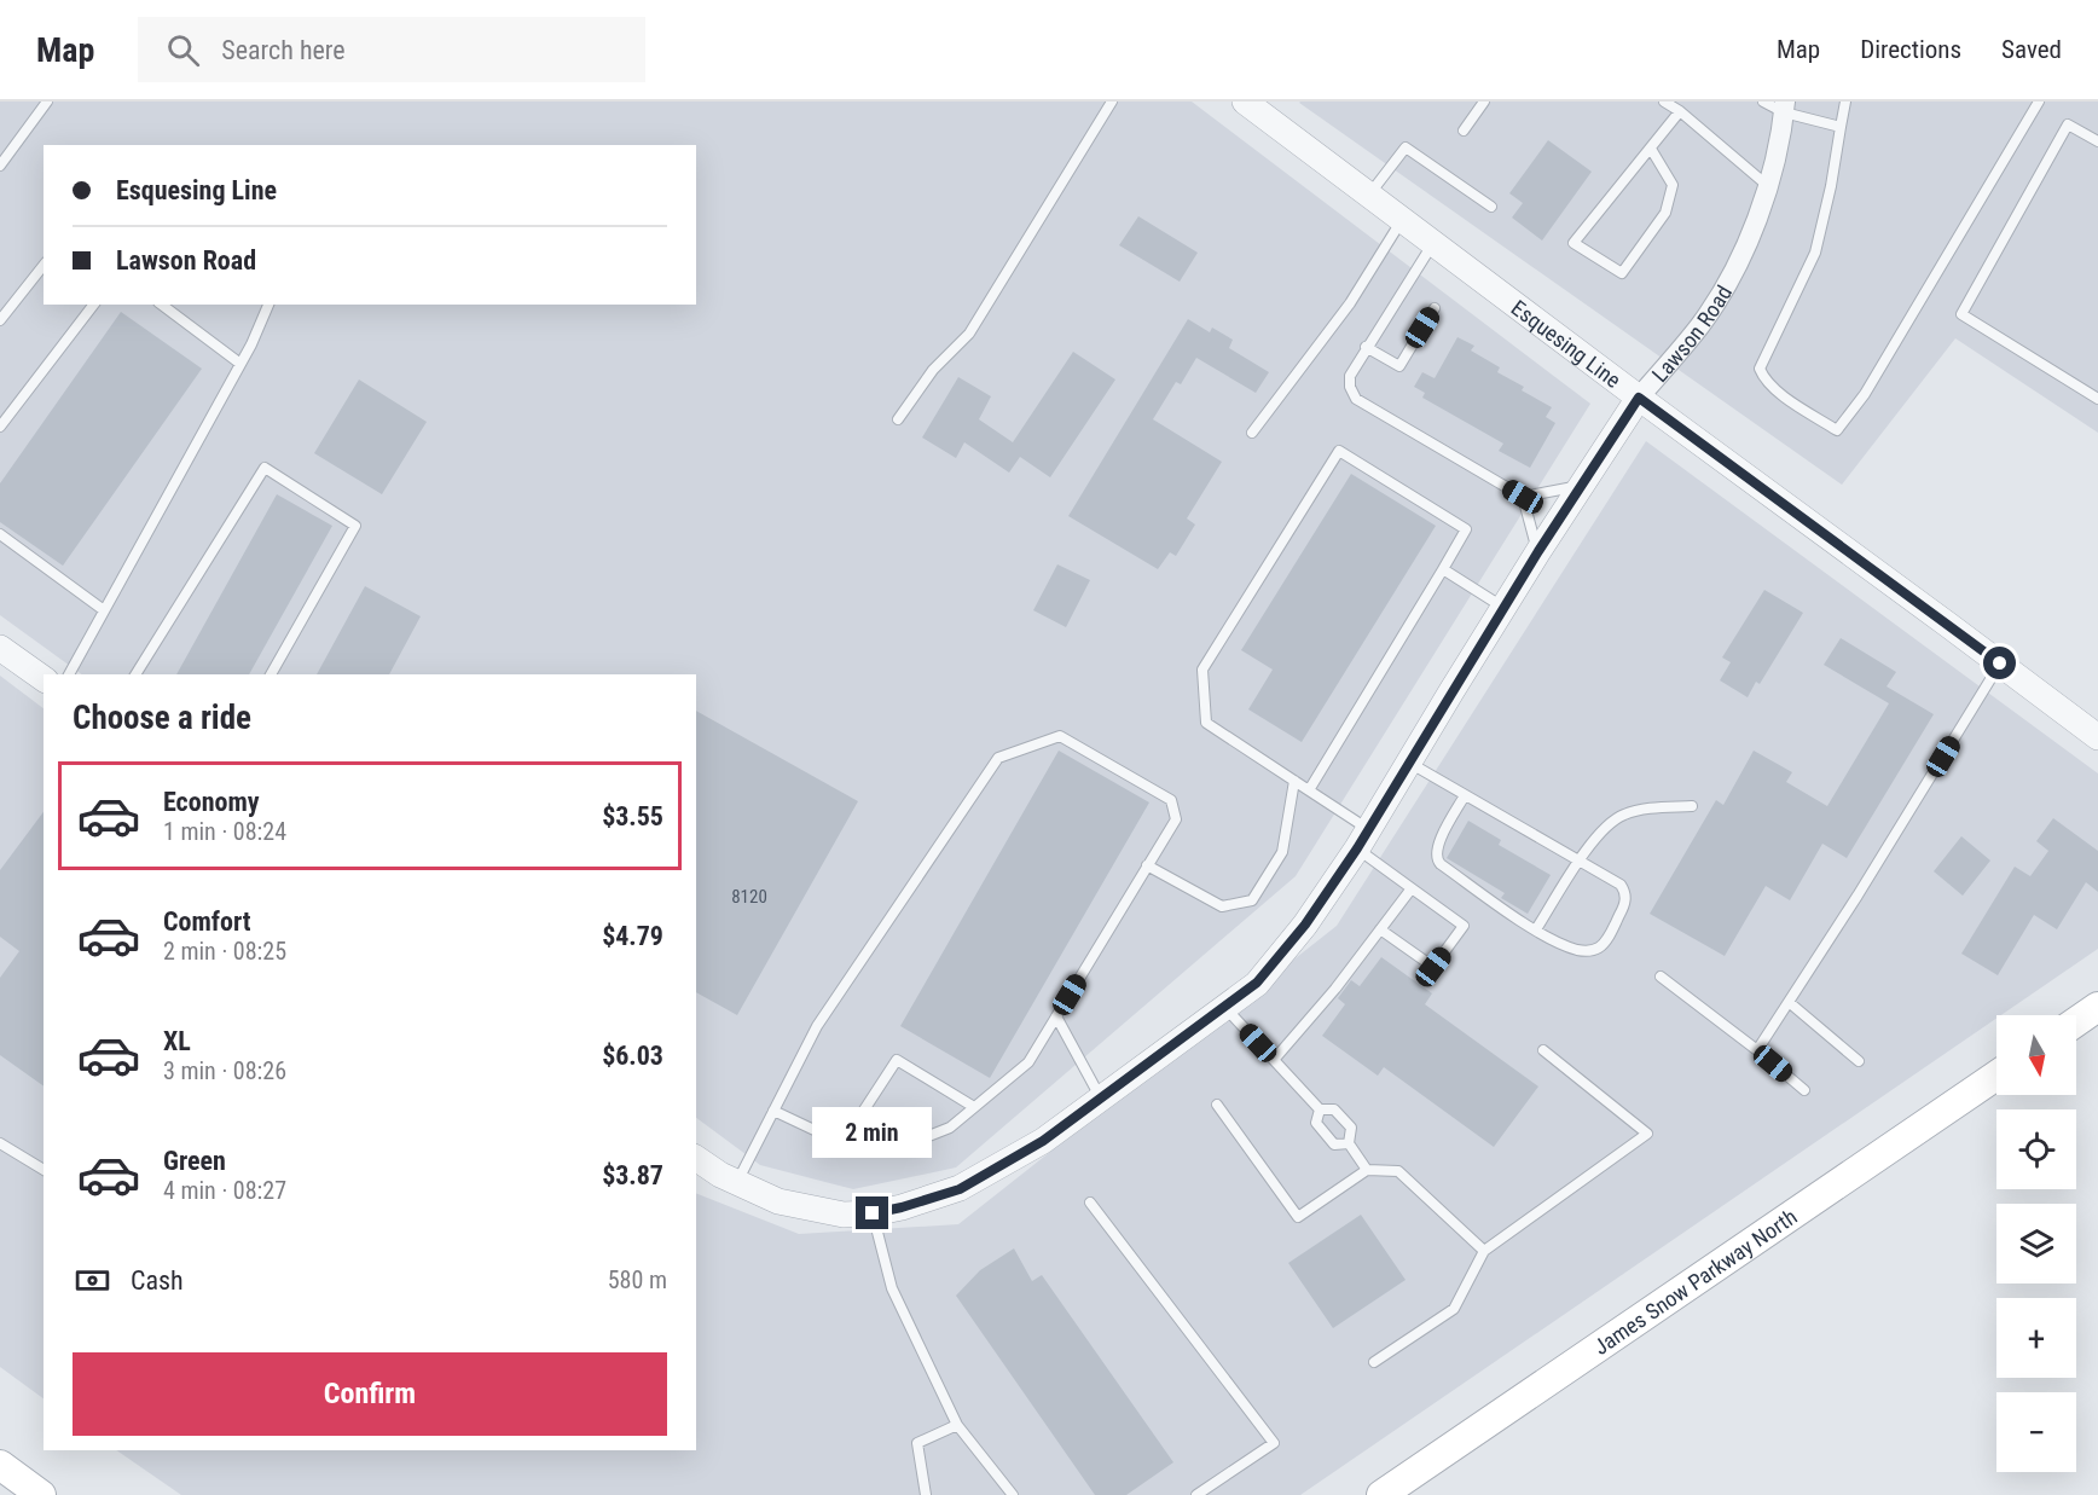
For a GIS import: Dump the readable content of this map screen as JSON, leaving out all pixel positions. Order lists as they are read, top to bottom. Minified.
{"streets":{"main road":["James Snow Parkway North"],"street":["Lawson Road","Esquesing Line"]},"crossings":[["Lawson Road","Esquesing Line"]],"house_numbers":["8120"],"north":"bottom","page":{"header":"Map","search":"Search here","nav":["Map","Directions","Saved"],"banner":["Esquesing Line","Lawson Road"],"heading":"Choose a ride","list":[{"name":"Economy","note":"1 min · 08:24","value":"$3.55"},{"name":"Comfort","note":"2 min · 08:25","value":"$4.79"},{"name":"XL","note":"3 min · 08:26","value":"$6.03"},{"name":"Green","note":"4 min · 08:27","value":"$3.87"}],"map_buttons":["+","−"],"bubble":"2 min","pay":["Cash","580 m"],"buttons":"Confirm"}}
